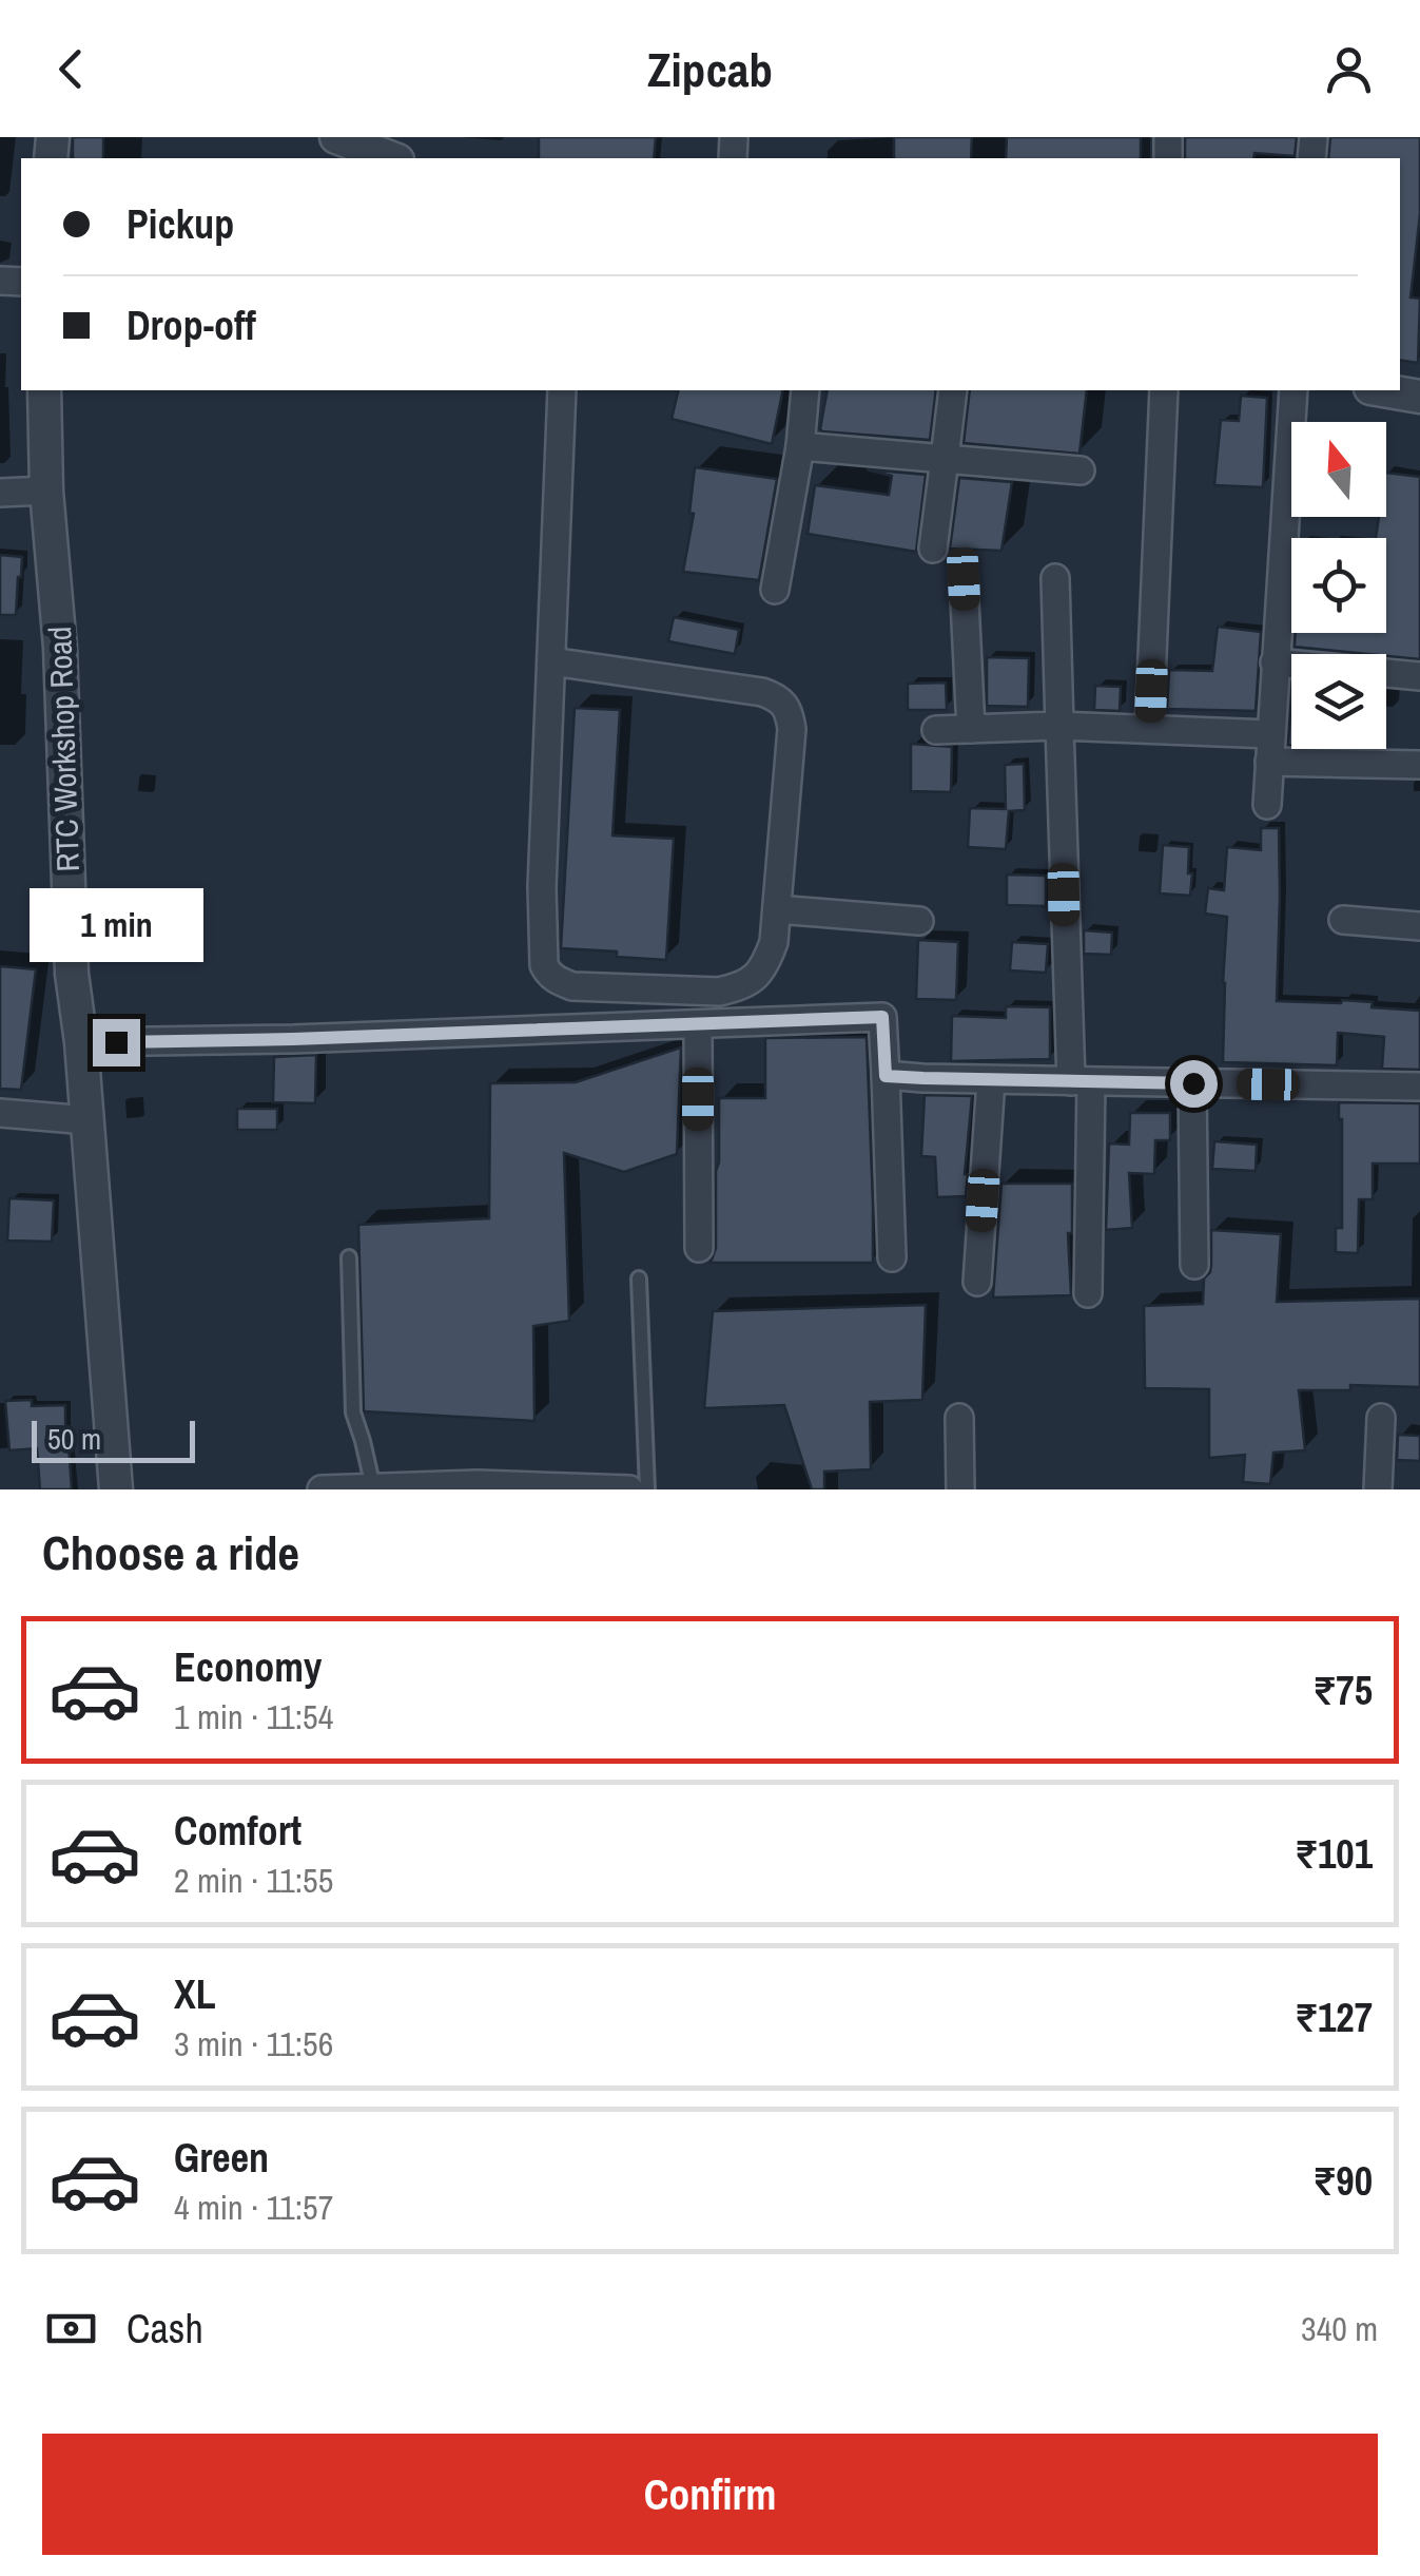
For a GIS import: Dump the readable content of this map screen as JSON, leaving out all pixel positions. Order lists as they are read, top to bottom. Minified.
{"streets":{"street":["RTC Workshop Road"]},"scale_bar":"50 m","north":"top","page":{"header":"Zipcab","banner":["Pickup","Drop-off"],"bubble":"1 min","scale":"50 m","heading":"Choose a ride","list":[{"name":"Economy","note":"1 min · 11:54","value":"₹75"},{"name":"Comfort","note":"2 min · 11:55","value":"₹101"},{"name":"XL","note":"3 min · 11:56","value":"₹127"},{"name":"Green","note":"4 min · 11:57","value":"₹90"}],"pay":["Cash","340 m"],"buttons":"Confirm"}}
